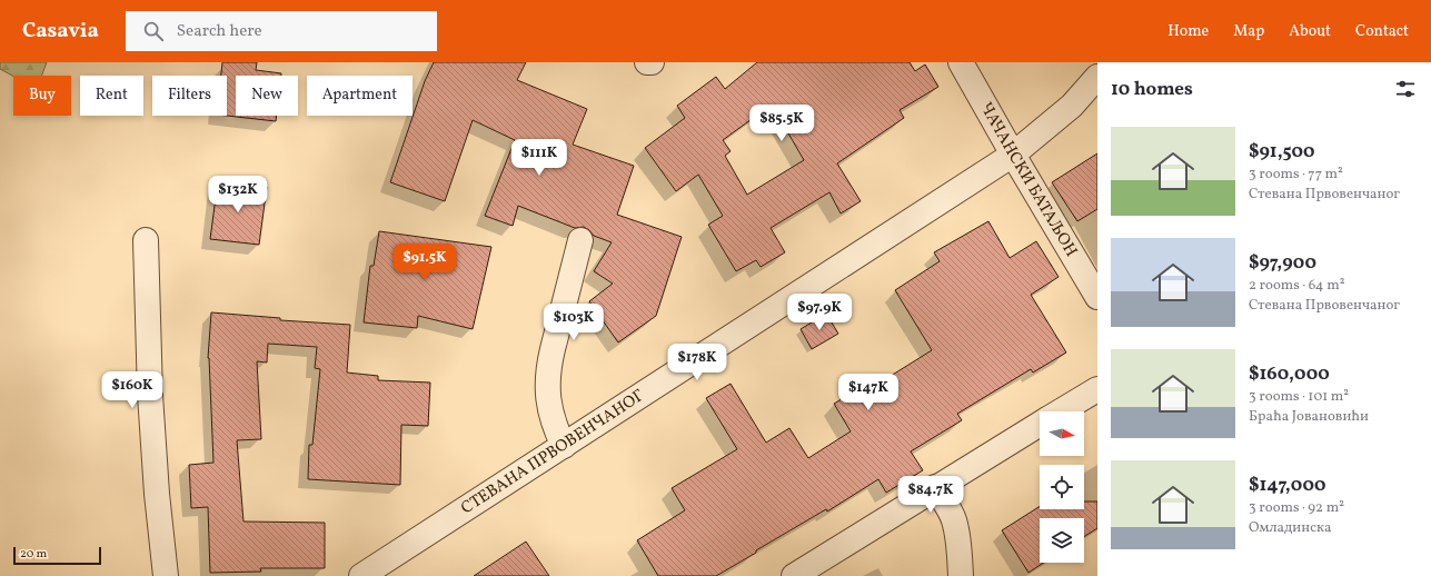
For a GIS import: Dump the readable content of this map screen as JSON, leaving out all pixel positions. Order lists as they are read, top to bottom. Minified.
{"streets":{"street":["ЧАЧАНСКИ БАТАЉОН","СТЕВАНА ПРВОВЕНЧАНОГ"]},"crossings":[["ЧАЧАНСКИ БАТАЉОН","СТЕВАНА ПРВОВЕНЧАНОГ"]],"scale_bar":"20 m","north":"right","page":{"header":"Casavia","search":"Search here","nav":["Home","Map","About","Contact"],"heading":"10 homes","chip":["Buy","Rent","Filters","New","Apartment"],"price":["$85.5K","$111K","$132K","$91.5K","$97.9K","$103K","$178K","$160K","$147K","$84.7K"],"list":[{"name":"$91,500","note":"3 rooms · 77 m² · Стевана Првовенчаног"},{"name":"$97,900","note":"2 rooms · 64 m² · Стевана Првовенчаног"},{"name":"$160,000","note":"3 rooms · 101 m² · Браћа Јовановићи"},{"name":"$147,000","note":"3 rooms · 92 m² · Омладинска"}],"scale":"20 m"}}
